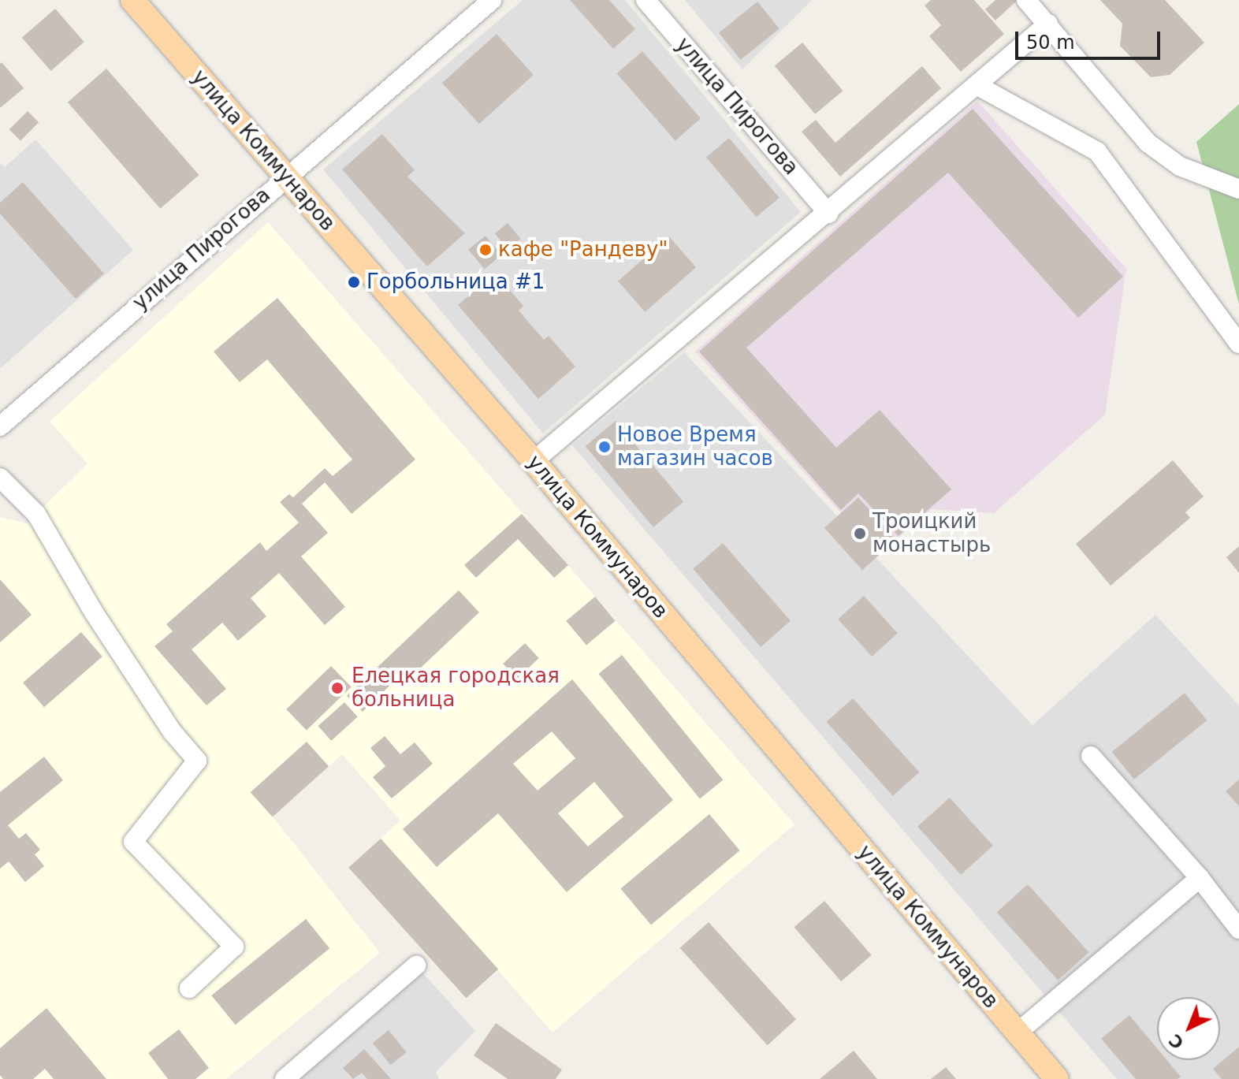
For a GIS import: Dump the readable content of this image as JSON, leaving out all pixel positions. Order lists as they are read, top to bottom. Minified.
{"streets":{"main road":["улица Коммунаров"],"street":["улица Пирогова"]},"crossings":[["улица Пирогова","улица Коммунаров"]],"places":["кафе \"Рандеву\"","Горбольница #1","Новое Время магазин часов","Троицкий монастырь","Елецкая городская больница"],"scale_bar":"50 m","north":"bottom left"}
